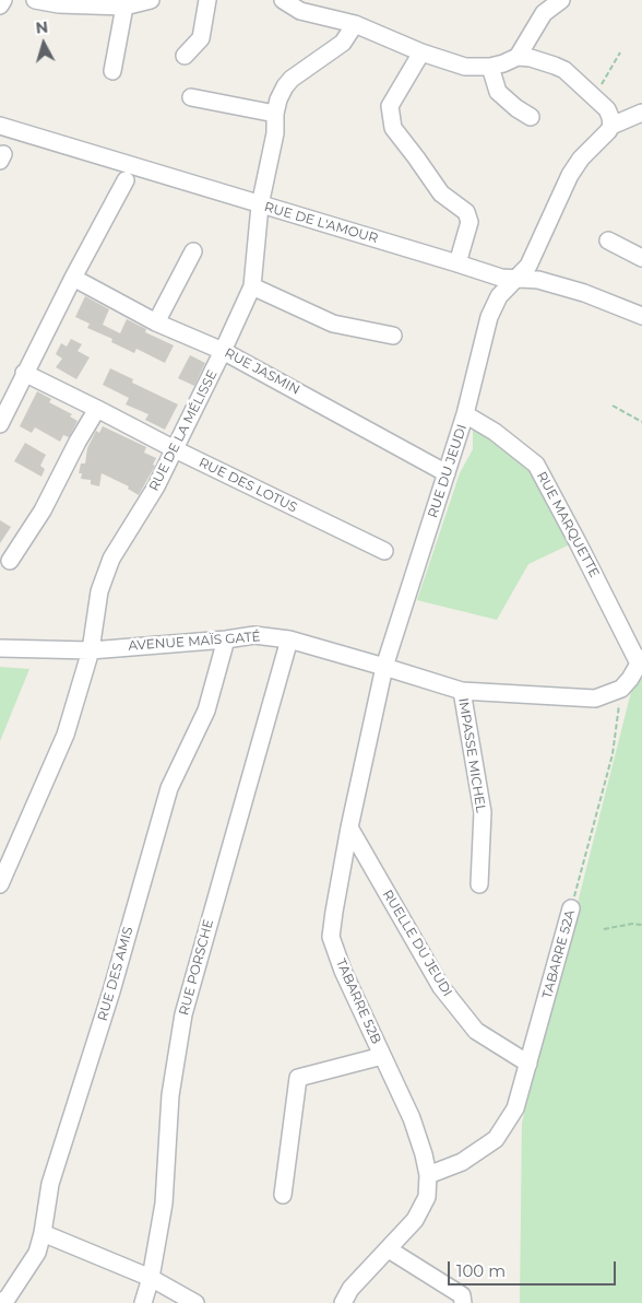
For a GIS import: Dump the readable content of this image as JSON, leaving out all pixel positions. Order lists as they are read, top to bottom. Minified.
{"streets":{"street":["RUE DE L'AMOUR","RUE JASMIN","RUE DE LA MÉLISSE","RUE DU JEUDI","RUE DES LOTUS","RUE MARQUETTE","AVENUE MAÏS GATÉ","IMPASSE MICHEL","RUELLE DU JEUDI","TABARRE 52A","RUE PORSCHE","RUE DES AMIS","TABARRE 52B"]},"crossings":[["RUE DE L'AMOUR","RUE DE LA MÉLISSE"],["RUE DE L'AMOUR","RUE DU JEUDI"],["RUE JASMIN","RUE DE LA MÉLISSE"],["RUE JASMIN","RUE DU JEUDI"],["RUE DE LA MÉLISSE","RUE DES LOTUS"],["RUE DE LA MÉLISSE","AVENUE MAÏS GATÉ"],["RUE DU JEUDI","RUE MARQUETTE"],["RUE DU JEUDI","AVENUE MAÏS GATÉ"],["RUE DU JEUDI","TABARRE 52B"],["AVENUE MAÏS GATÉ","IMPASSE MICHEL"],["AVENUE MAÏS GATÉ","TABARRE 52A"],["AVENUE MAÏS GATÉ","RUE PORSCHE"],["AVENUE MAÏS GATÉ","RUE DES AMIS"],["AVENUE MAÏS GATÉ","TABARRE 52B"],["RUELLE DU JEUDI","TABARRE 52A"],["RUELLE DU JEUDI","TABARRE 52B"],["TABARRE 52A","TABARRE 52B"]],"scale_bar":"100 m","north":"top"}
